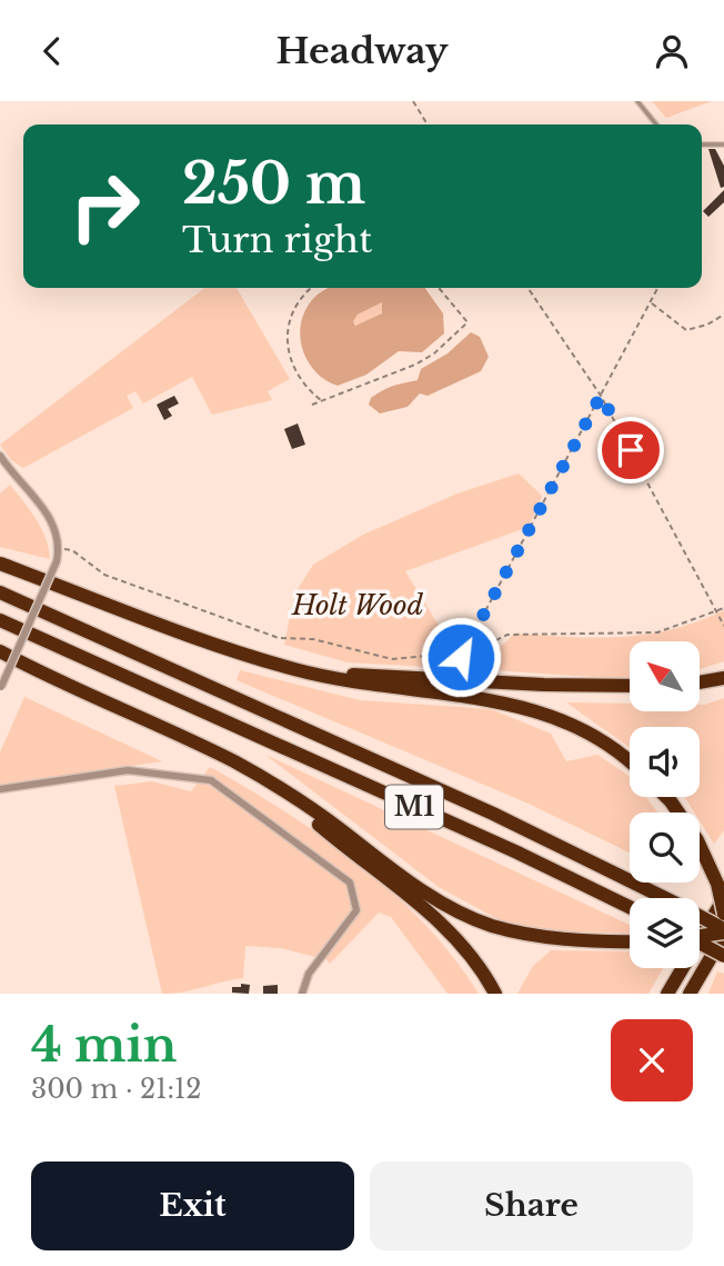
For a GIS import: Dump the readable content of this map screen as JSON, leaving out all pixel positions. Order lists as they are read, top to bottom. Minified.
{"streets":{"highway":["M1"]},"parks":["Holt Wood"],"north":"top left","page":{"header":"Headway","turn":["250 m","Turn right"],"heading":["4 min","300 m · 21:12"],"buttons":["Exit","Share"]}}
